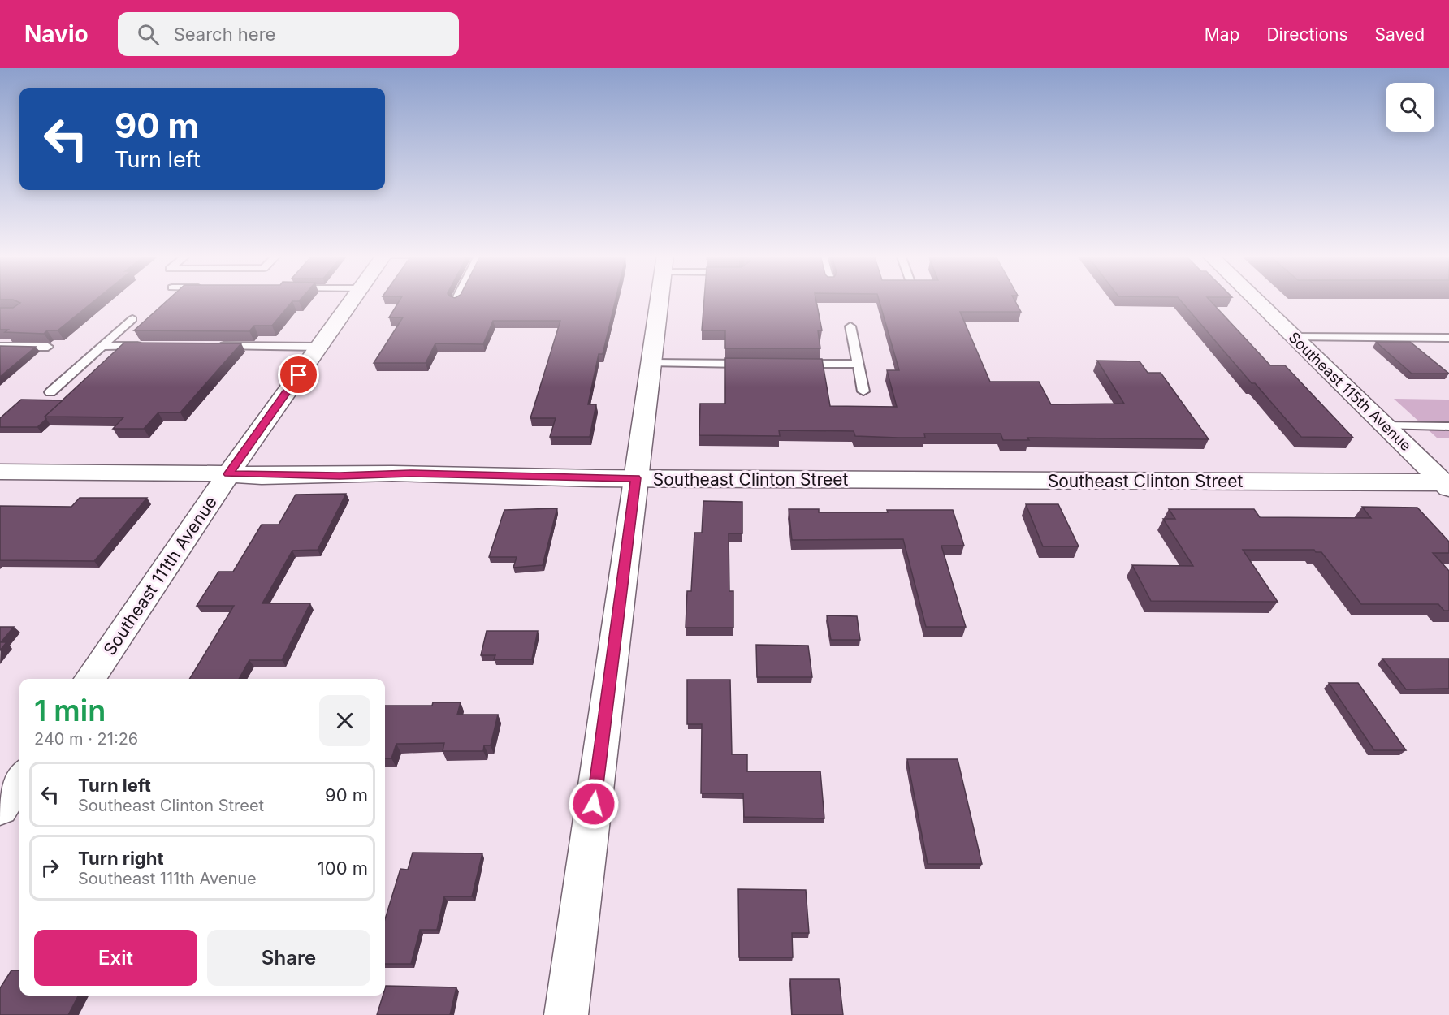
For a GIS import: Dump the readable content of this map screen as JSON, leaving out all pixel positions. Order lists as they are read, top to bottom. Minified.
{"streets":{"street":["Southeast 115th Avenue","Southeast Clinton Street","Southeast 111th Avenue"]},"crossings":[["Southeast 115th Avenue","Southeast Clinton Street"],["Southeast Clinton Street","Southeast 111th Avenue"]],"page":{"header":"Navio","search":"Search here","nav":["Map","Directions","Saved"],"turn":["90 m","Turn left"],"heading":["1 min","240 m · 21:26"],"list":[{"name":"Turn left","note":"Southeast Clinton Street","value":"90 m"},{"name":"Turn right","note":"Southeast 111th Avenue","value":"100 m"}],"buttons":["Exit","Share"]}}
